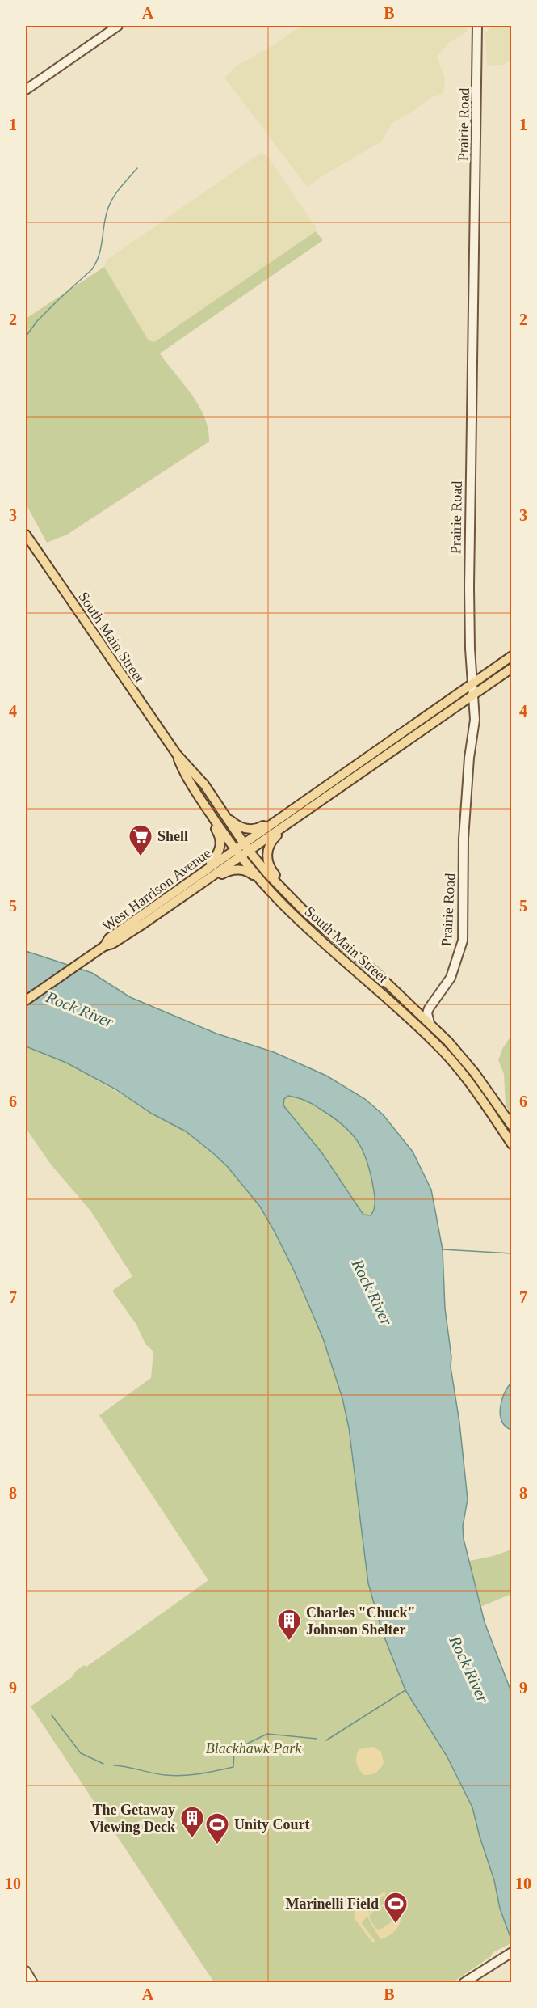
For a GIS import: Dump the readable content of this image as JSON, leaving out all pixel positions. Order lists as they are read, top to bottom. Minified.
{"streets":{"main road":["South Main Street","West Harrison Avenue"],"street":["Prairie Road"]},"crossings":[["Prairie Road","West Harrison Avenue"],["South Main Street","West Harrison Avenue"]],"water":["Rock River"],"parks":["Blackhawk Park"],"places":{"supermarket":["Shell"],"building":["Charles \"Chuck\" Johnson Shelter","The Getaway Viewing Deck"],"sports":["Unity Court","Marinelli Field"]},"grid":{"columns":["A","B"],"rows":["1","2","3","4","5","6","7","8","9","10"]}}
